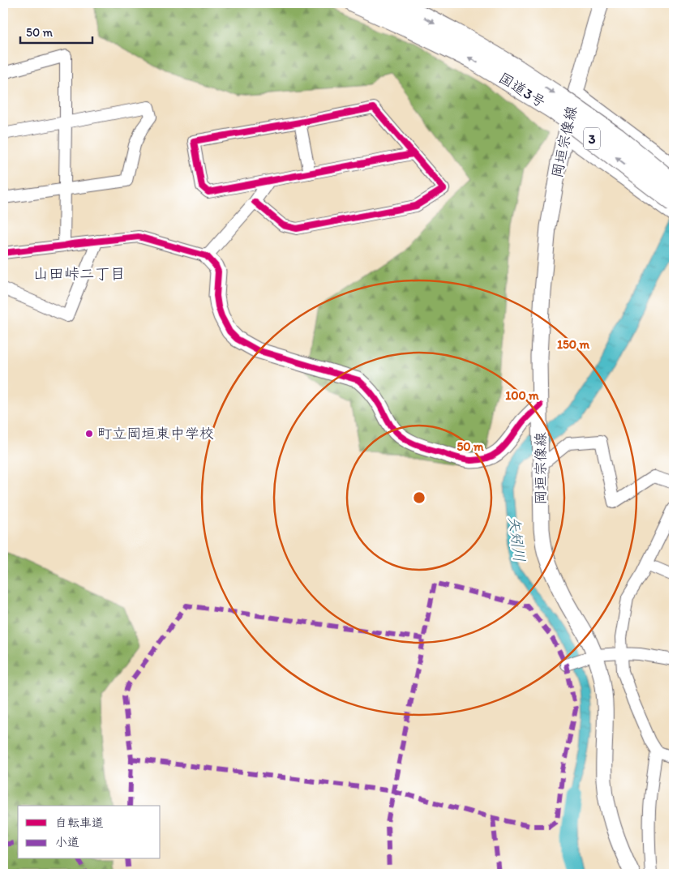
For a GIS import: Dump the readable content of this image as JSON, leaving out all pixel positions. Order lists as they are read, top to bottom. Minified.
{"streets":{"highway":["国道3号","3"],"main road":["岡垣宗像線"]},"districts":["山田峠二丁目"],"water":["矢矧川"],"places":["町立岡垣東中学校"],"legend":["自転車道","小道"],"scale_bar":"50 m","rings":["150 m","100 m","50 m"]}
